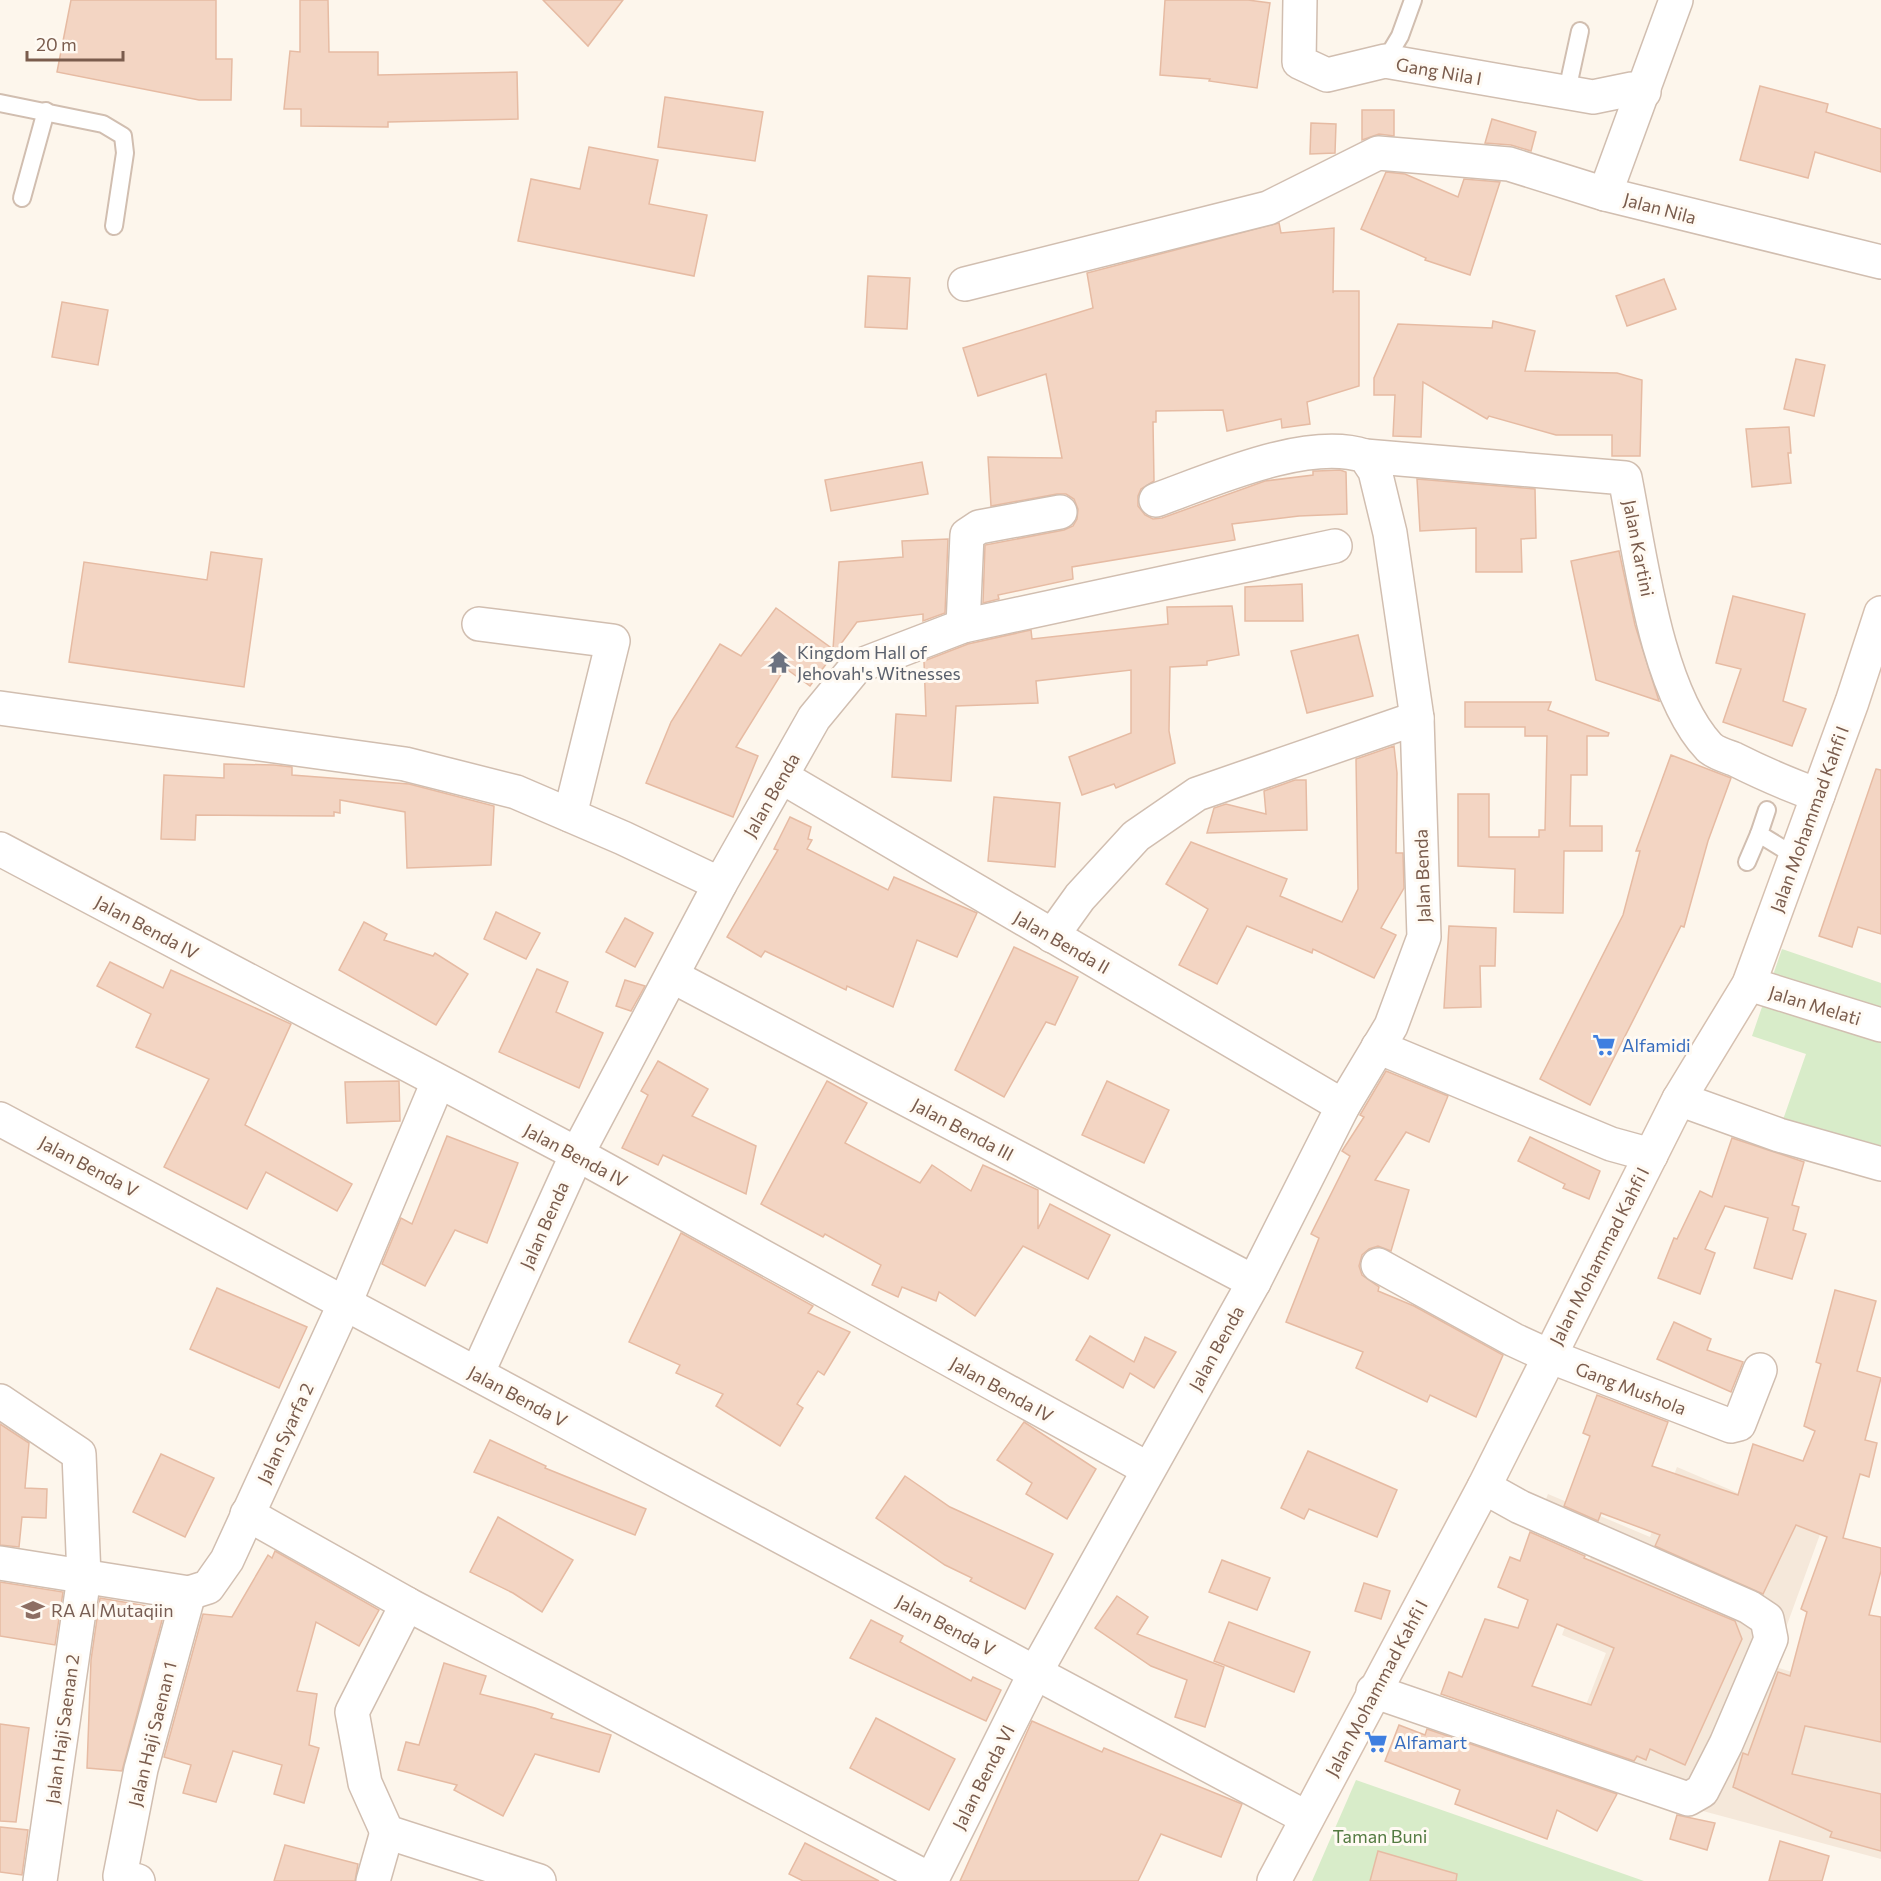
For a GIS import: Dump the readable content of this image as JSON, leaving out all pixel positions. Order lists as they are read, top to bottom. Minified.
{"streets":{"street":["Gang Nila I","Jalan Nila","Jalan Kartini","Jalan Benda","Jalan Mohammad Kahfi I","Jalan Benda IV","Jalan Benda II","Jalan Melati","Jalan Benda III","Jalan Benda V","Gang Mushola","Jalan Syarfa 2","Jalan Haji Saenan 2","Jalan Haji Saenan 1","Jalan Benda VI"]},"crossings":[["Gang Nila I","Jalan Nila"],["Jalan Kartini","Jalan Benda"],["Jalan Kartini","Jalan Mohammad Kahfi I"],["Jalan Benda","Jalan Benda IV"],["Jalan Benda","Jalan Benda II"],["Jalan Benda","Jalan Benda III"],["Jalan Benda","Jalan Benda V"],["Jalan Benda","Jalan Benda VI"],["Jalan Mohammad Kahfi I","Jalan Melati"],["Jalan Mohammad Kahfi I","Gang Mushola"],["Jalan Benda IV","Jalan Syarfa 2"],["Jalan Benda V","Jalan Syarfa 2"],["Jalan Benda V","Jalan Benda VI"],["Jalan Syarfa 2","Jalan Haji Saenan 1"]],"parks":["Taman Buni"],"places":{"temple":["Kingdom Hall of Jehovah's Witnesses"],"supermarket":["Alfamidi","Alfamart"],"school or university":["RA Al Mutaqiin"]},"scale_bar":"20 m"}
